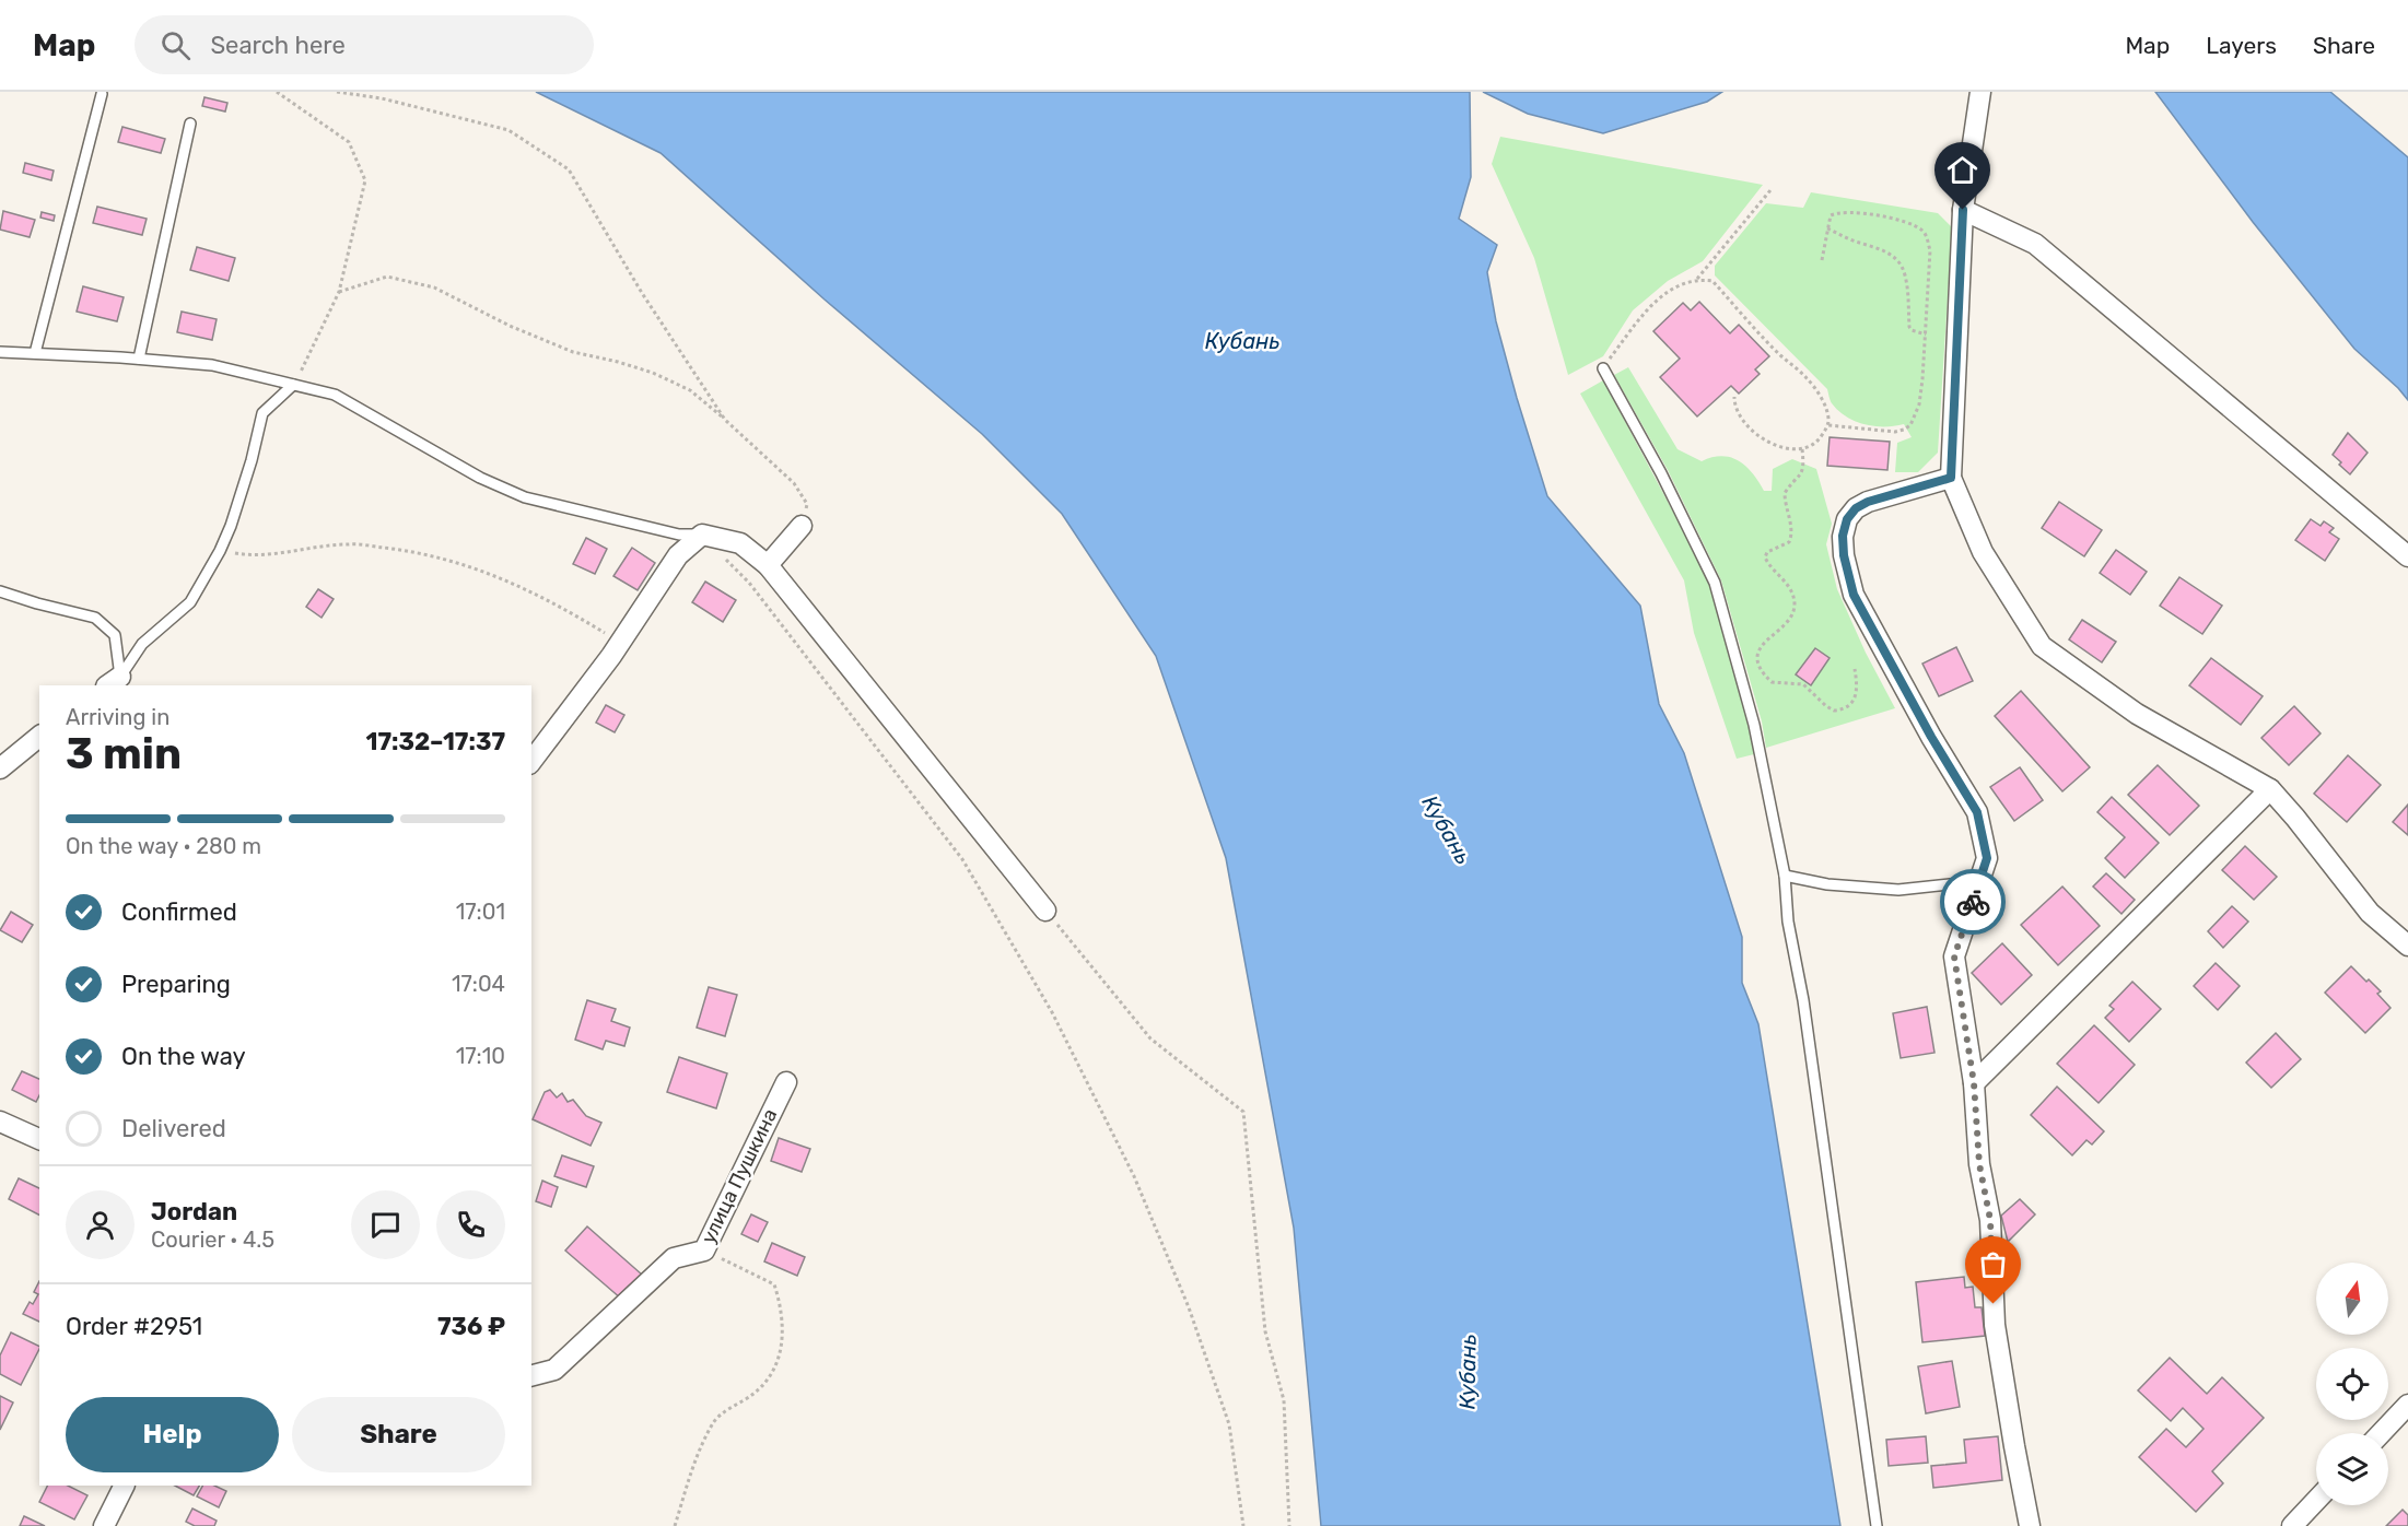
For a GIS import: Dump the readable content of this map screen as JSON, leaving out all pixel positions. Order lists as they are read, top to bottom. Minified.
{"streets":{"street":["улица Пушкина"]},"water":["Кубань"],"north":"top","page":{"header":"Map","search":"Search here","nav":["Map","Layers","Share"],"heading":["3 min","Arriving in","17:32–17:37"],"panel":["Jordan","Courier · 4.5","Order #2951","736 ₽"],"bar":"On the way · 280 m","list":[["Confirmed","17:01"],["Preparing","17:04"],["On the way","17:10"],"Delivered"],"buttons":["Help","Share"]}}
